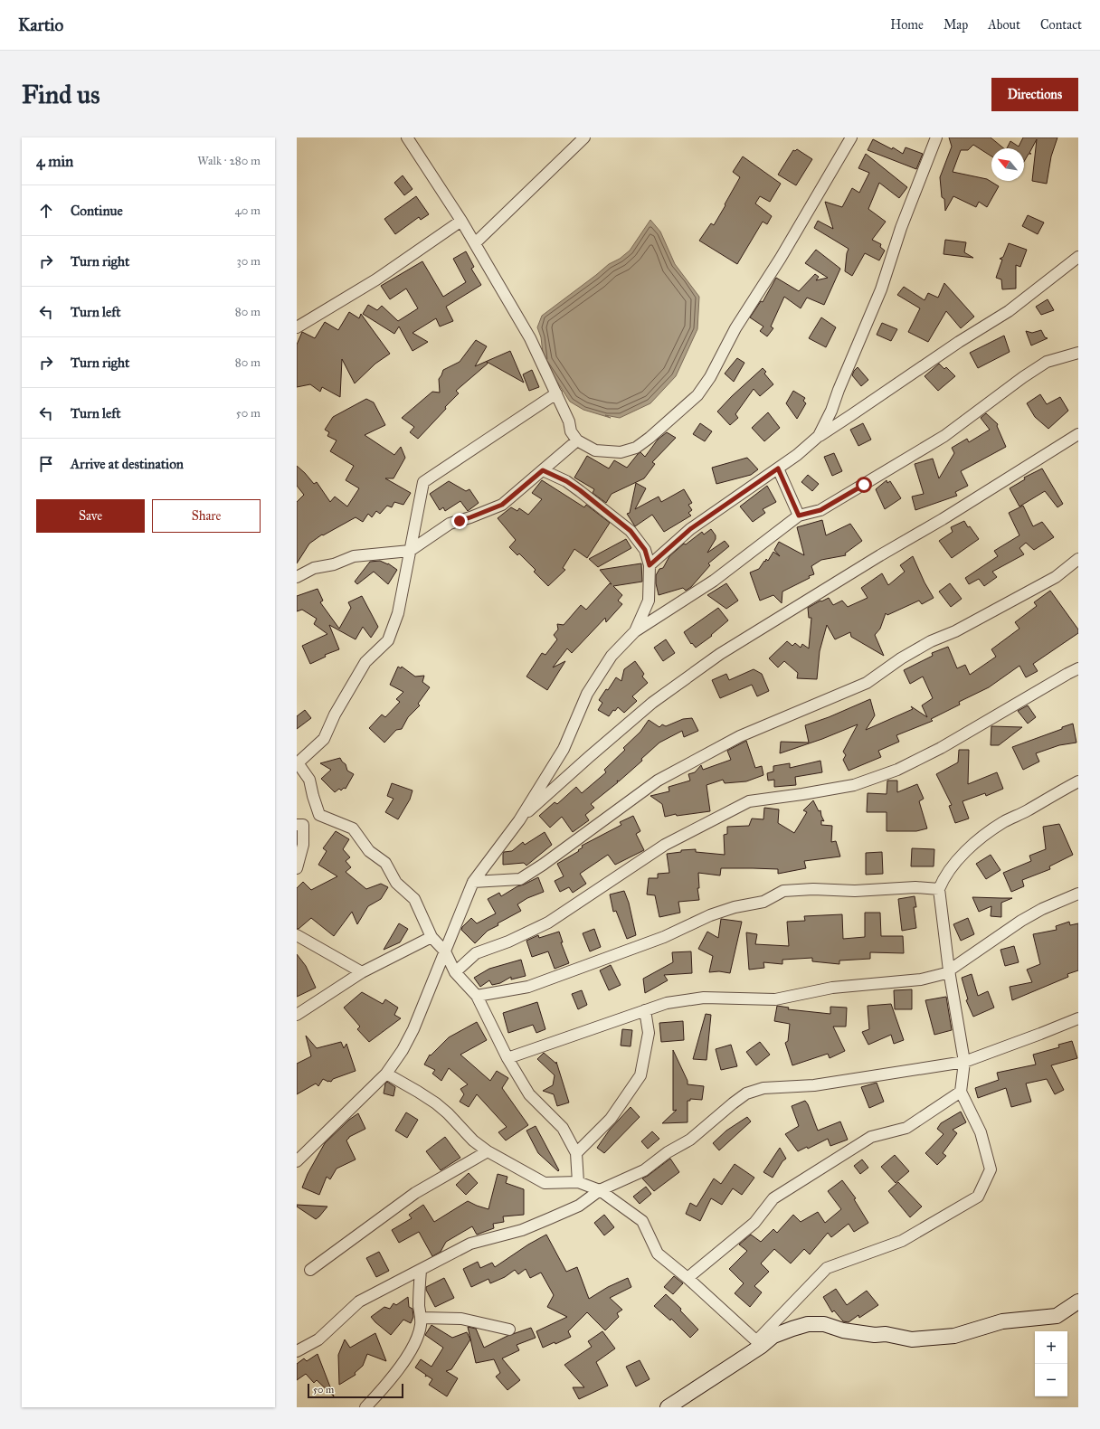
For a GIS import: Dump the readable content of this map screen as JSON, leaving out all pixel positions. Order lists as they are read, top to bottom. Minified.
{"scale_bar":"50 m","north":"top left","page":{"header":"Kartio","nav":["Home","Map","About","Contact"],"buttons":["Directions",["Save","Share"]],"title":"Find us","heading":["4 min","Walk · 280 m"],"list":[["Continue","40 m"],["Turn right","30 m"],["Turn left","80 m"],["Turn right","80 m"],["Turn left","50 m"],"Arrive at destination"],"map_buttons":["+","−"],"scale":"50 m"}}
